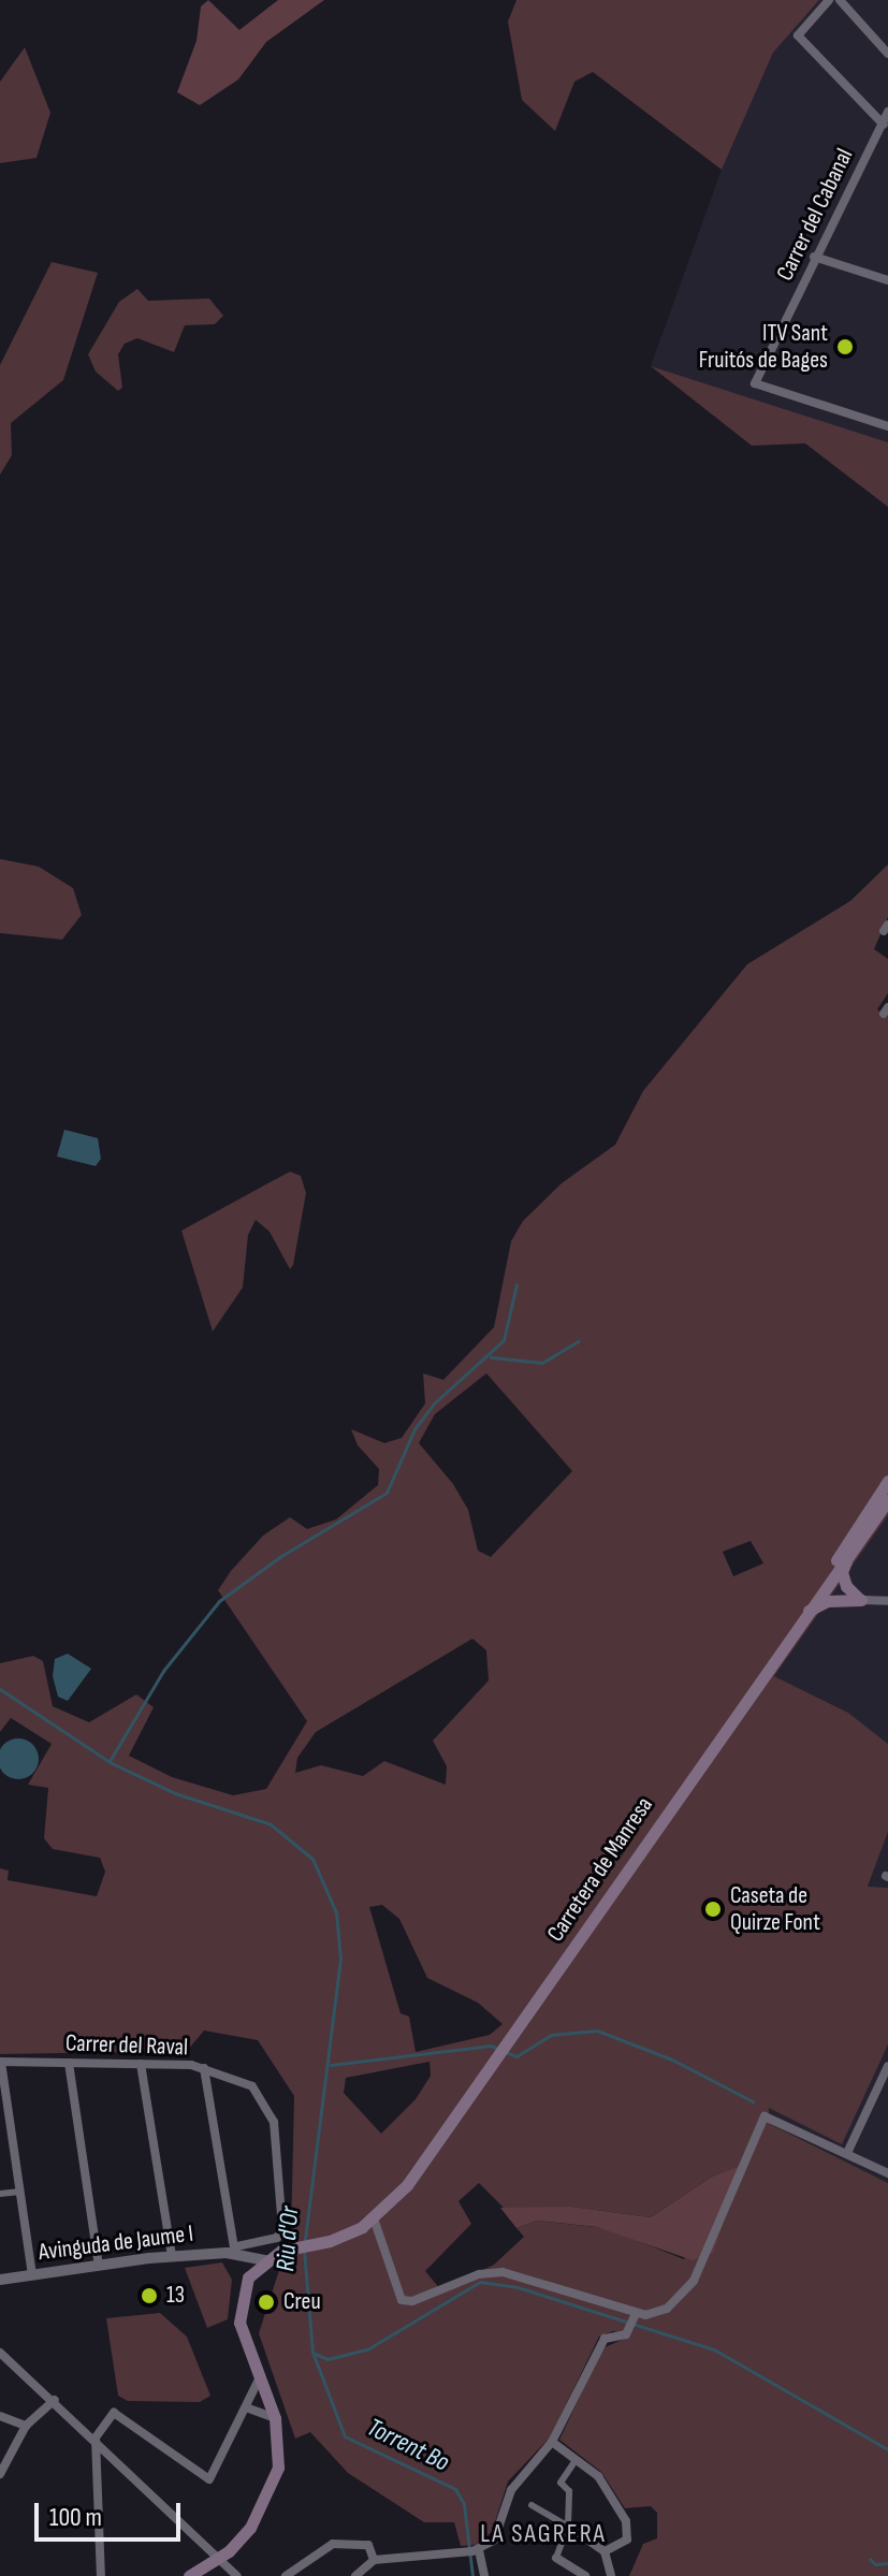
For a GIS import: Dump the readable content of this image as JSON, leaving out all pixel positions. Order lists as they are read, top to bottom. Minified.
{"streets":{"main road":["Carretera de Manresa"],"street":["Carrer del Cabanal","Carrer del Raval","Avinguda de Jaume I"]},"crossings":[["Carrer del Raval","Avinguda de Jaume I"]],"districts":["LA SAGRERA"],"water":["Riu d'Or","Torrent Bo"],"places":["ITV Sant Fruitós de Bages","Caseta de Quirze Font","13","Creu"],"scale_bar":"100 m"}
